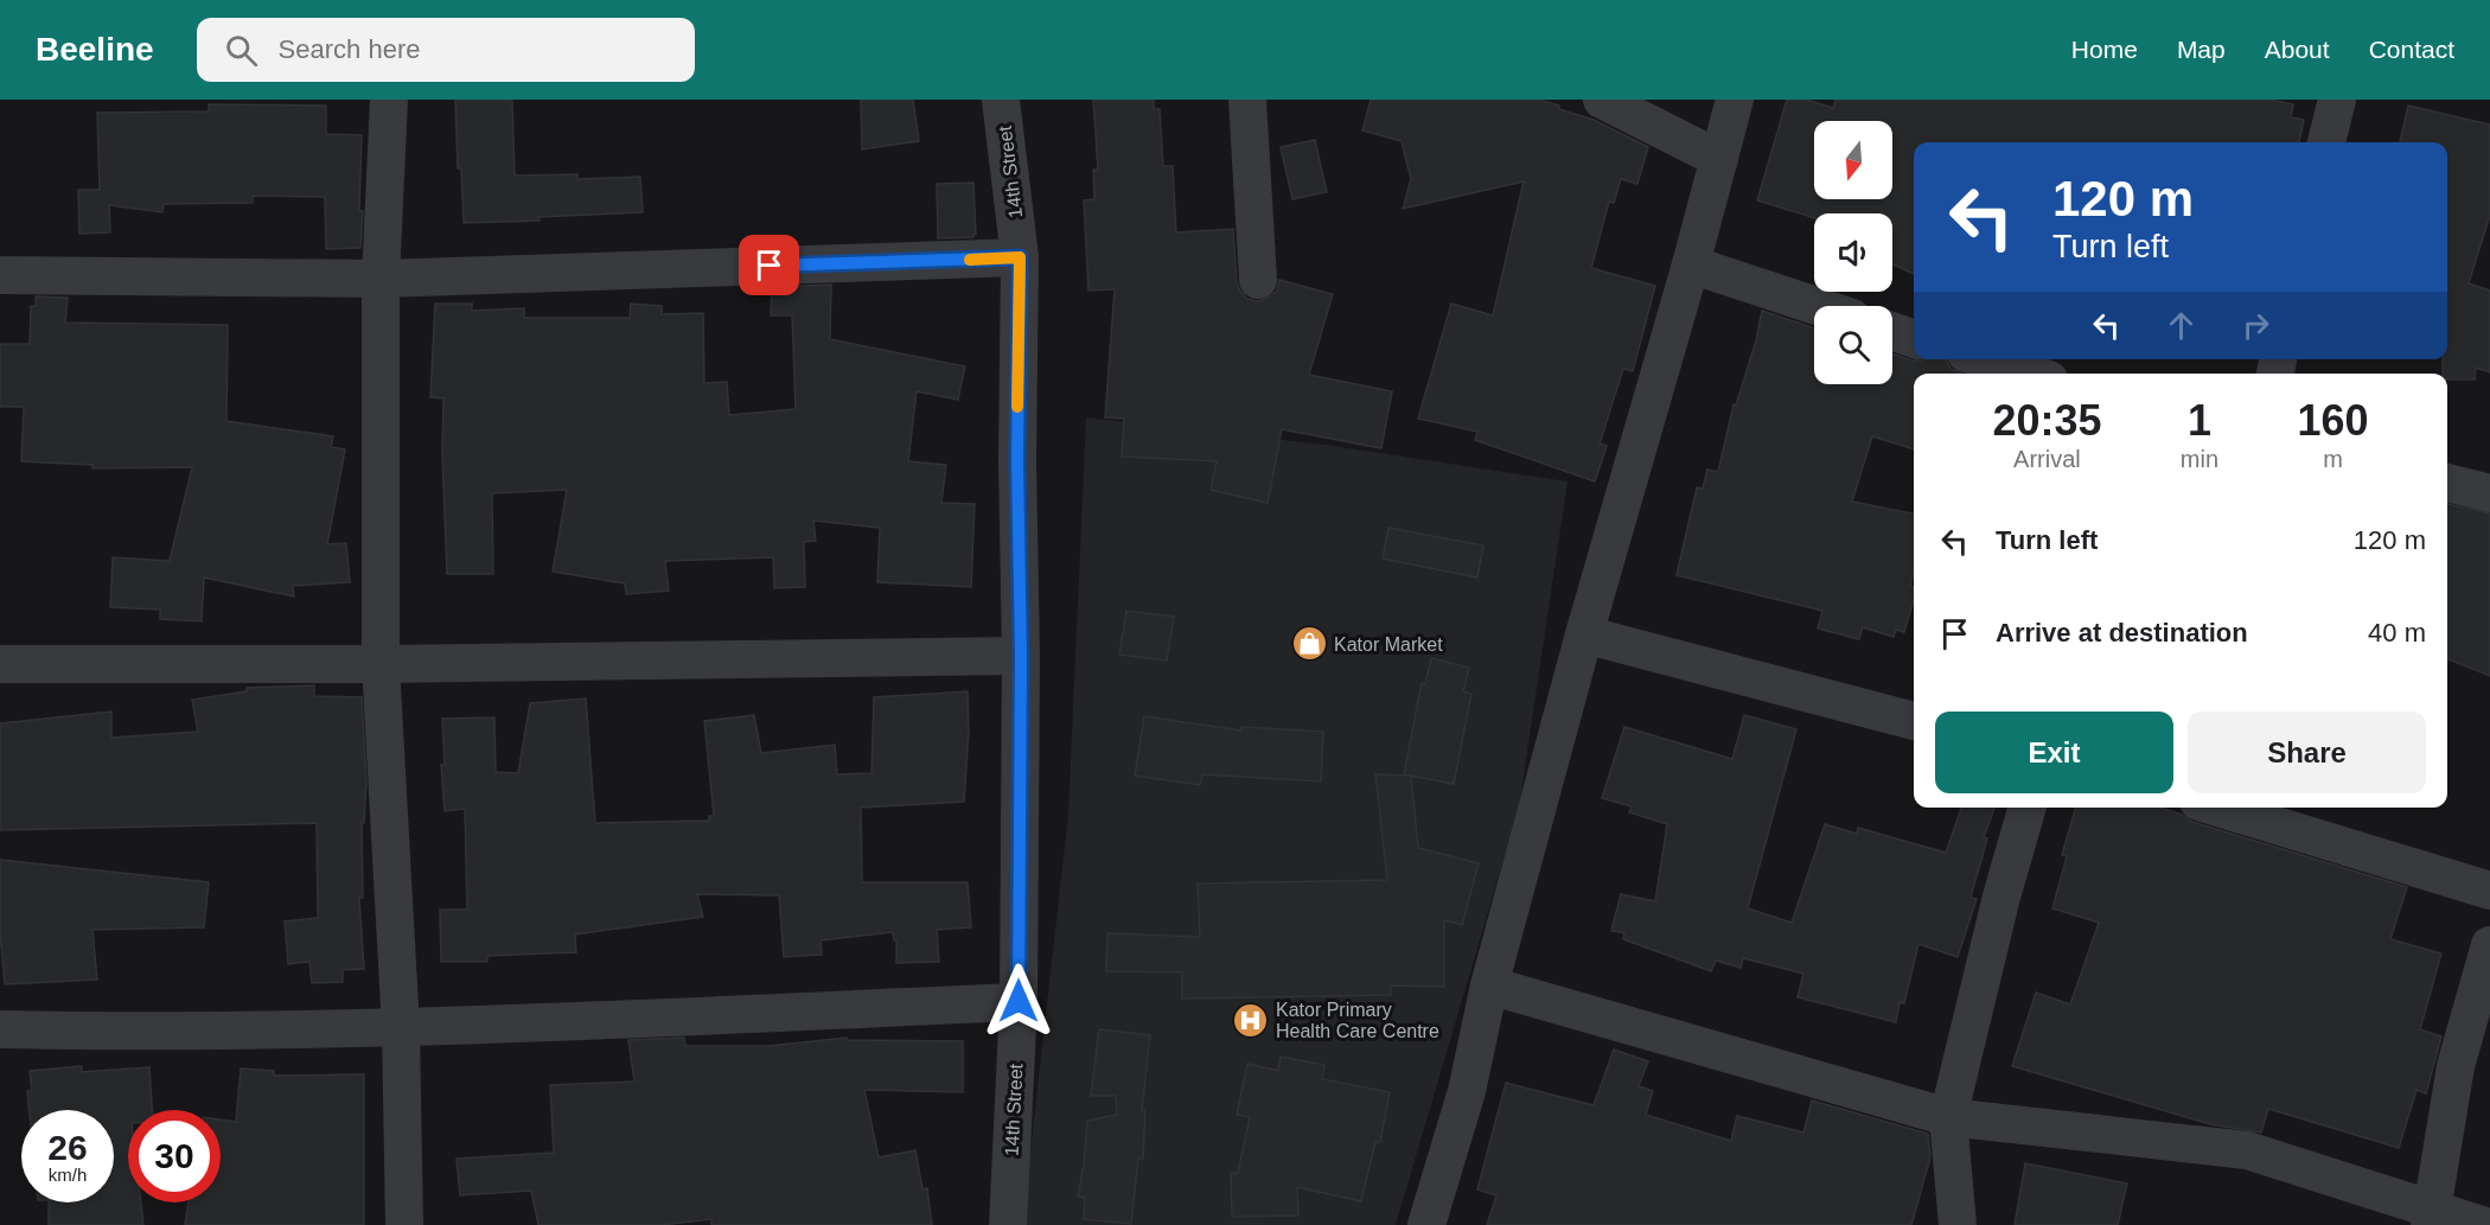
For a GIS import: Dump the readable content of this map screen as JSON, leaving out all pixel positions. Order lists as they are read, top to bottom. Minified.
{"streets":{"street":["14th Street"]},"places":{"shop":["Kator Market"],"hospital":["Kator Primary Health Care Centre"]},"north":"bottom","page":{"header":"Beeline","search":"Search here","nav":["Home","Map","About","Contact"],"turn":["120 m","Turn left"],"eta":["20:35","Arrival","1","min","160","m"],"list":[{"name":"Turn left","value":"120 m"},{"name":"Arrive at destination","value":"40 m"}],"buttons":["Exit","Share"],"speed":"26 km/h","limit":"30"}}
